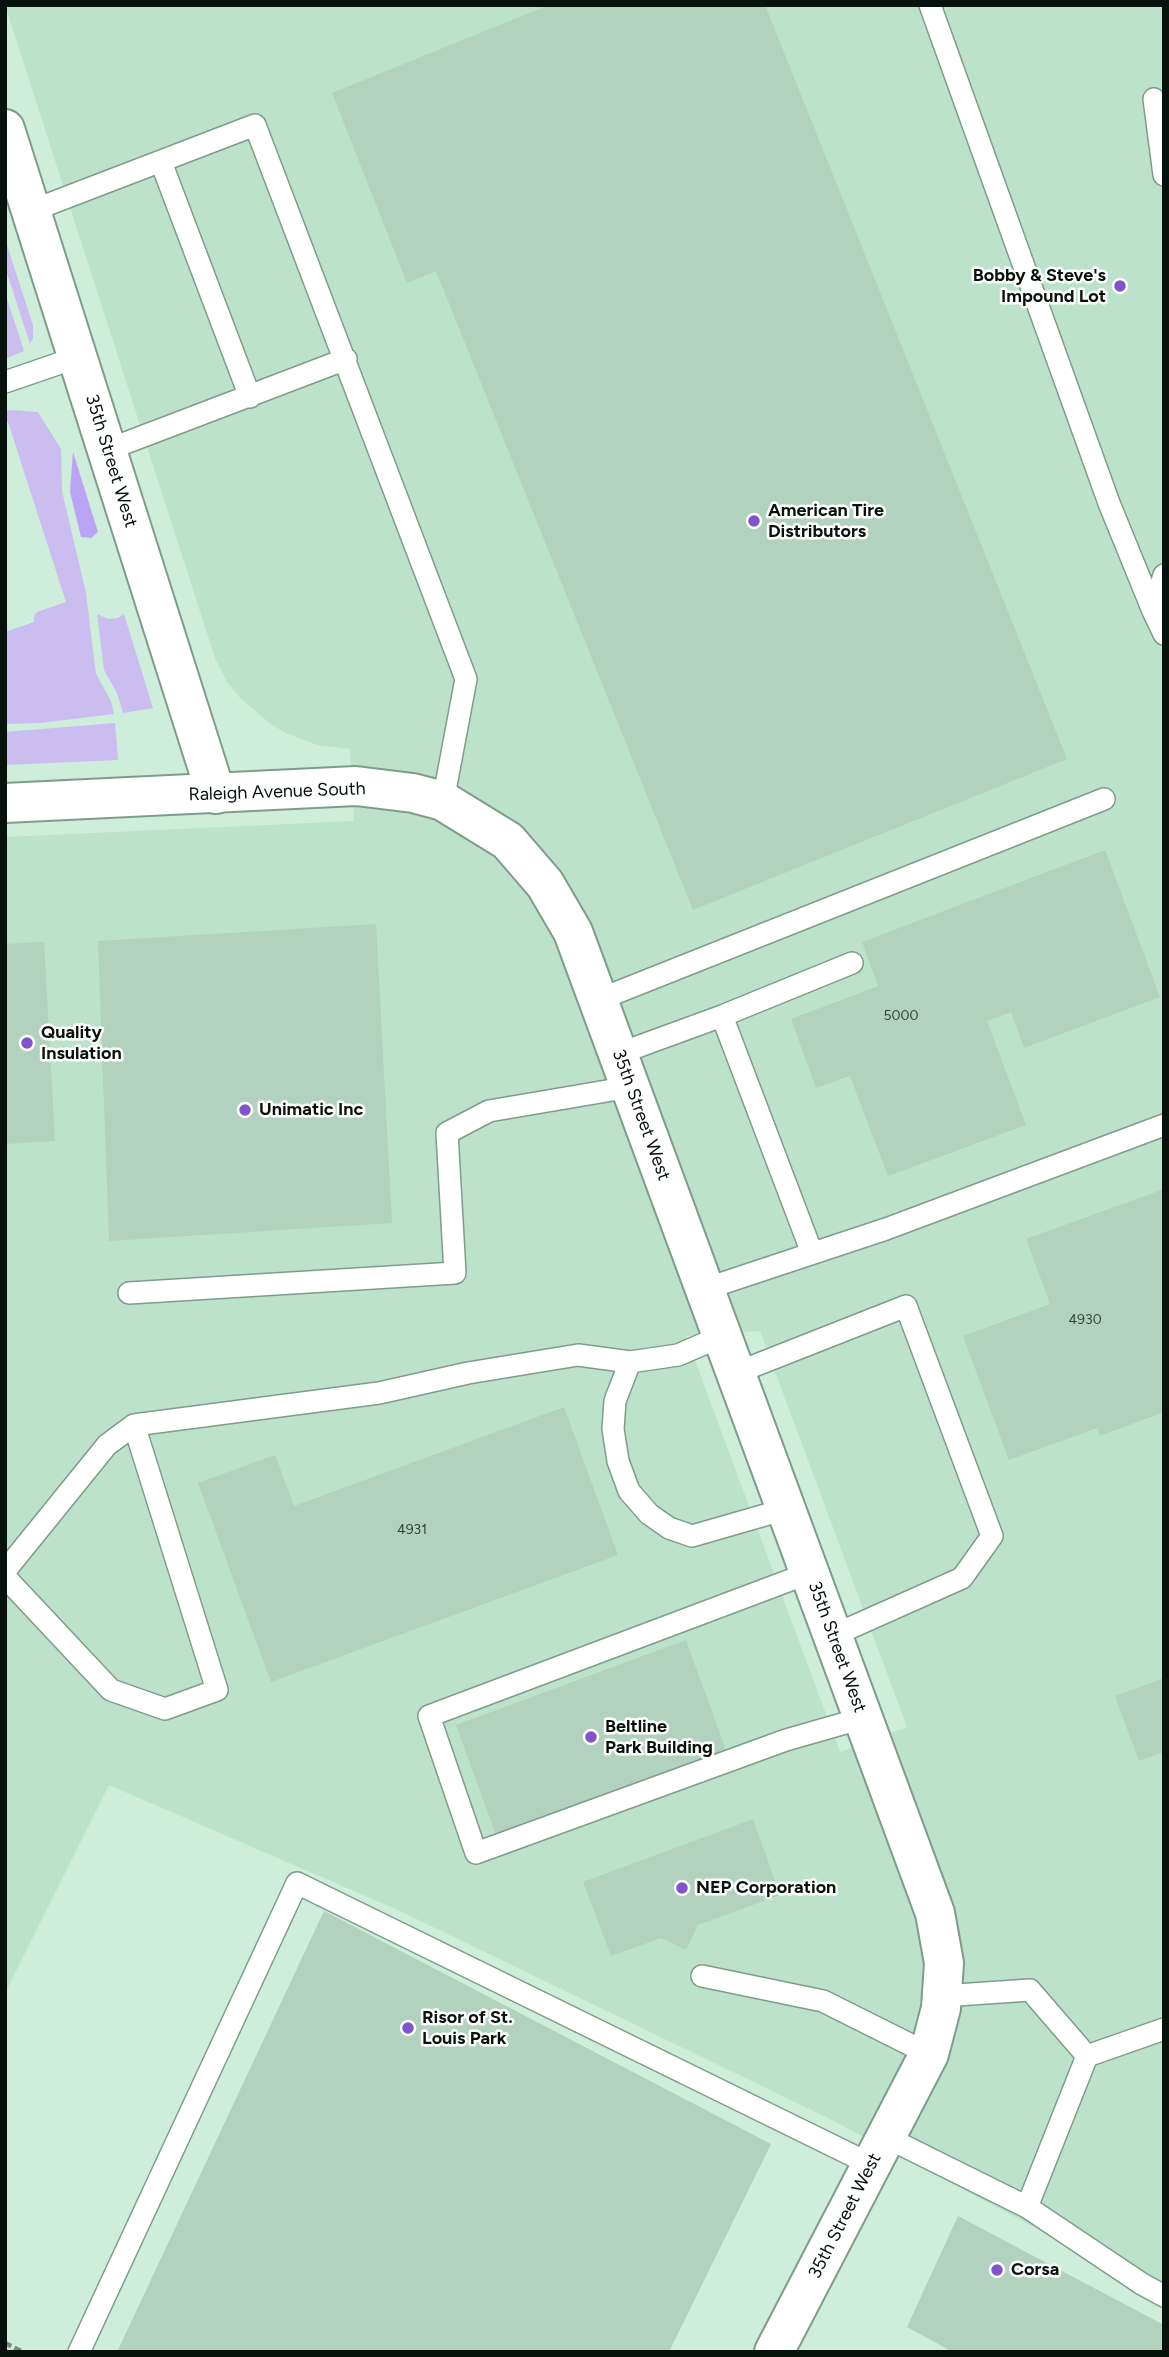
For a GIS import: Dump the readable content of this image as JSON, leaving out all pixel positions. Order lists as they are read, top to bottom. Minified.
{"streets":{"street":["35th Street West","Raleigh Avenue South"]},"crossings":[["35th Street West","Raleigh Avenue South"]],"places":["Bobby & Steve's Impound Lot","American Tire Distributors","Quality Insulation","Unimatic Inc","Beltline Park Building","NEP Corporation","Risor of St. Louis Park","Corsa"],"house_numbers":["5000","4930","4931"]}
